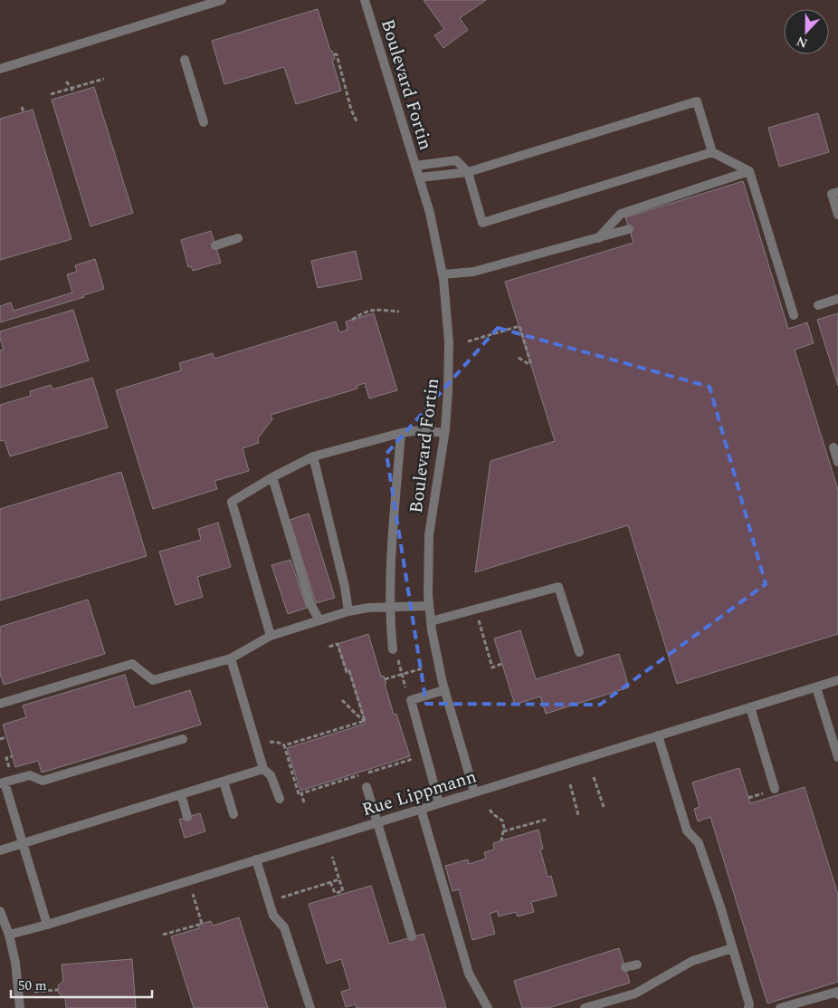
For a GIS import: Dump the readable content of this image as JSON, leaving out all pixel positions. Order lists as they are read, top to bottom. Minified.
{"streets":{"street":["Boulevard Fortin","Rue Lippmann"]},"crossings":[["Boulevard Fortin","Rue Lippmann"]],"scale_bar":"50 m","north":"bottom"}
